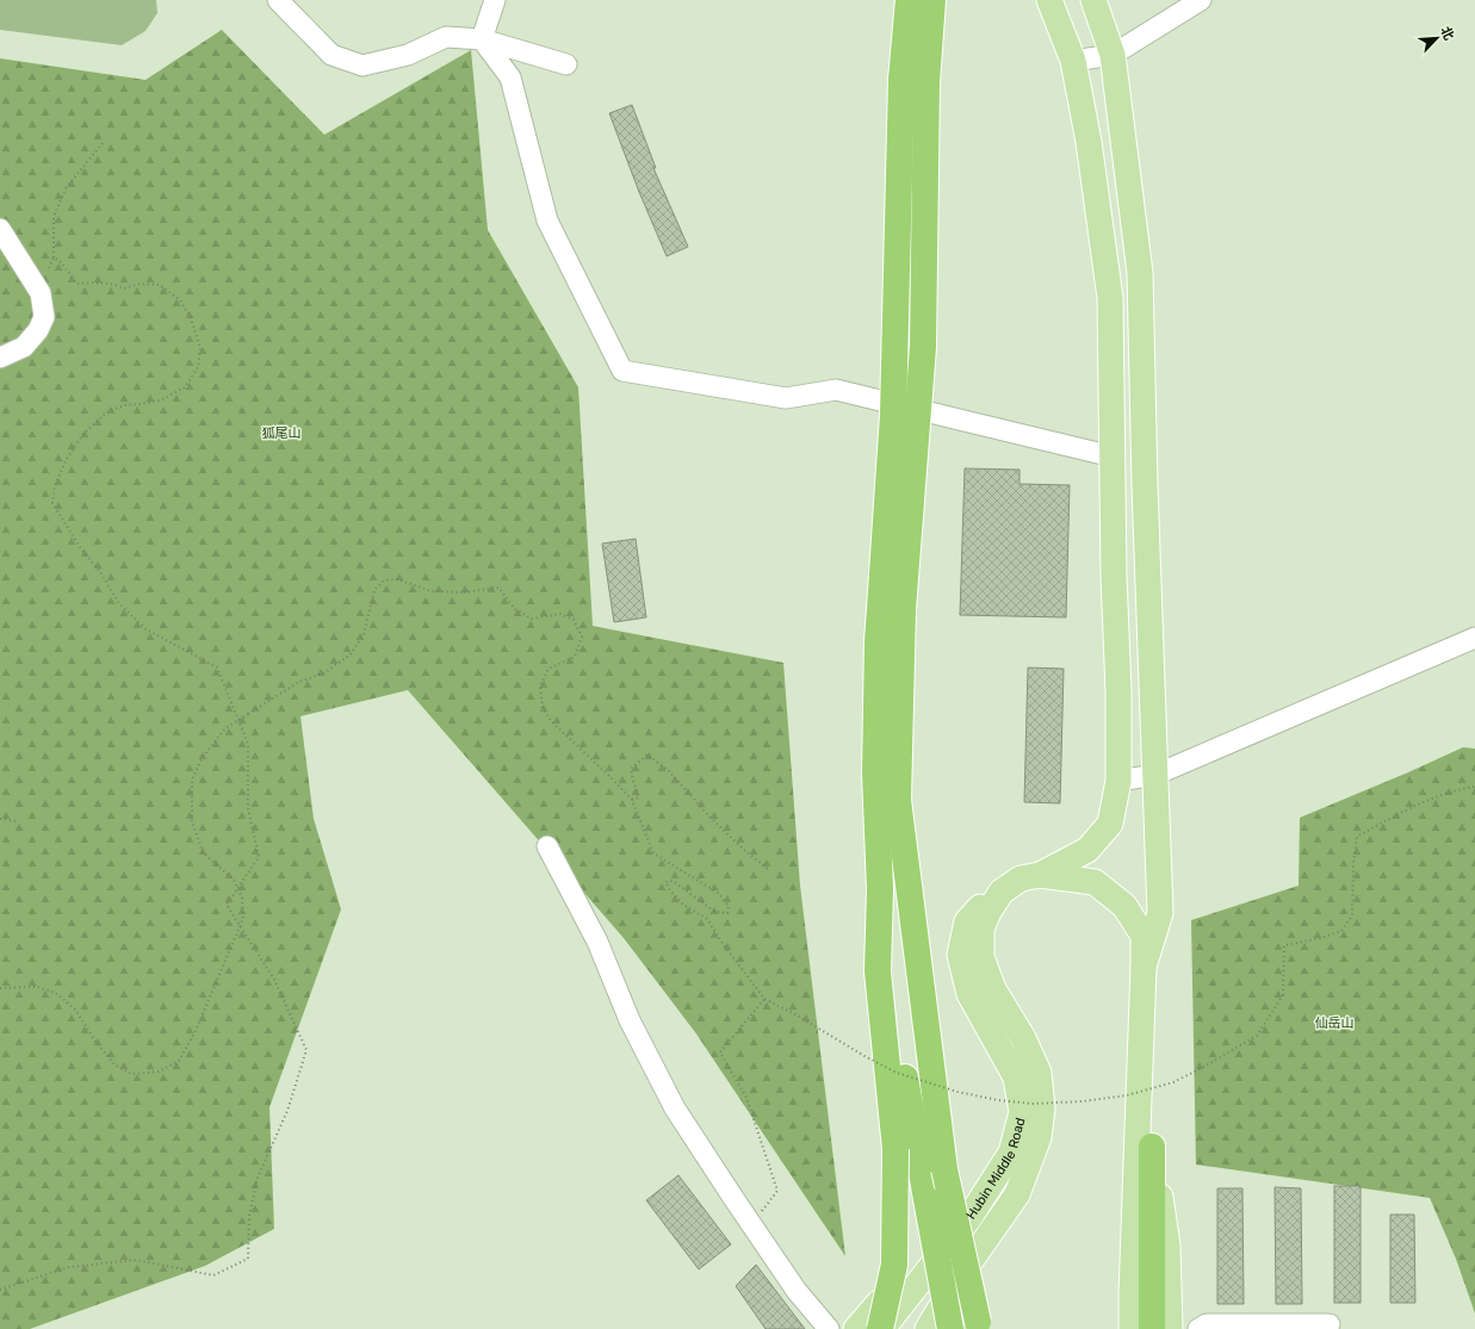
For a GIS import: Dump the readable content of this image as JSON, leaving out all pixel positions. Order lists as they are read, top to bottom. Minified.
{"streets":{"main road":["Hubin Middle Road"]},"parks":["狐尾山","仙岳山"],"north":"top right"}
